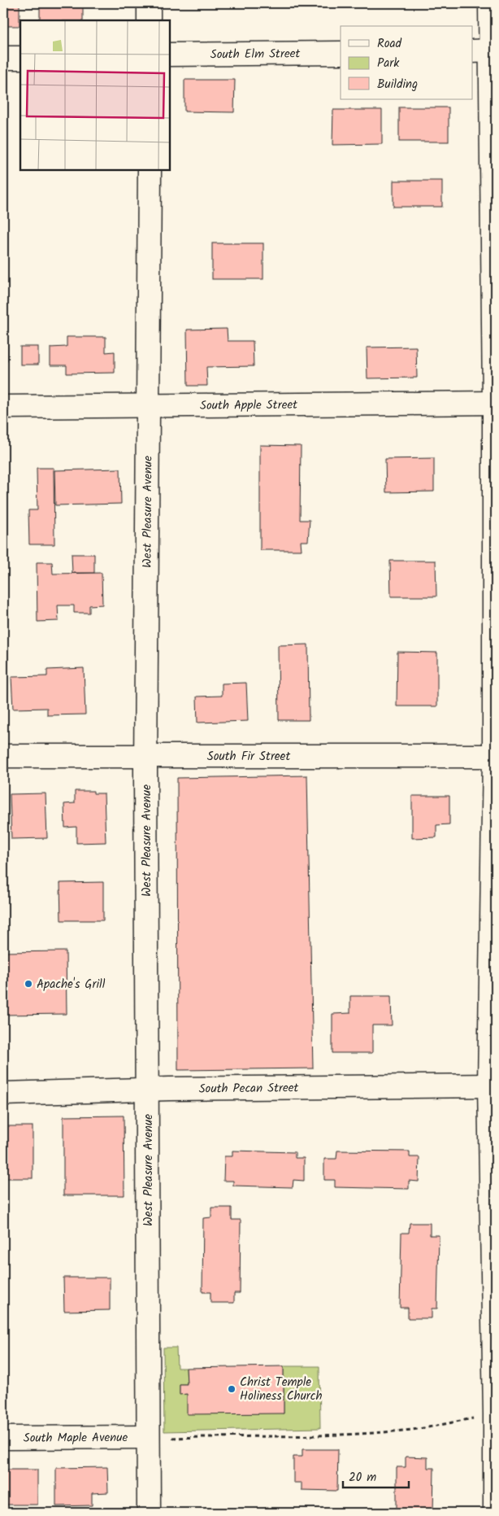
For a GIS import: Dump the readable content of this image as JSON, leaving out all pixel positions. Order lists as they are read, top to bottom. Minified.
{"streets":{"street":["South Elm Street","South Apple Street","West Pleasure Avenue","South Fir Street","South Pecan Street","South Maple Avenue"]},"crossings":[["South Apple Street","West Pleasure Avenue"],["West Pleasure Avenue","South Fir Street"],["West Pleasure Avenue","South Pecan Street"],["West Pleasure Avenue","South Maple Avenue"]],"places":["Apache's Grill","Christ Temple Holiness Church"],"legend":["Road","Park","Building"],"scale_bar":"20 m"}
